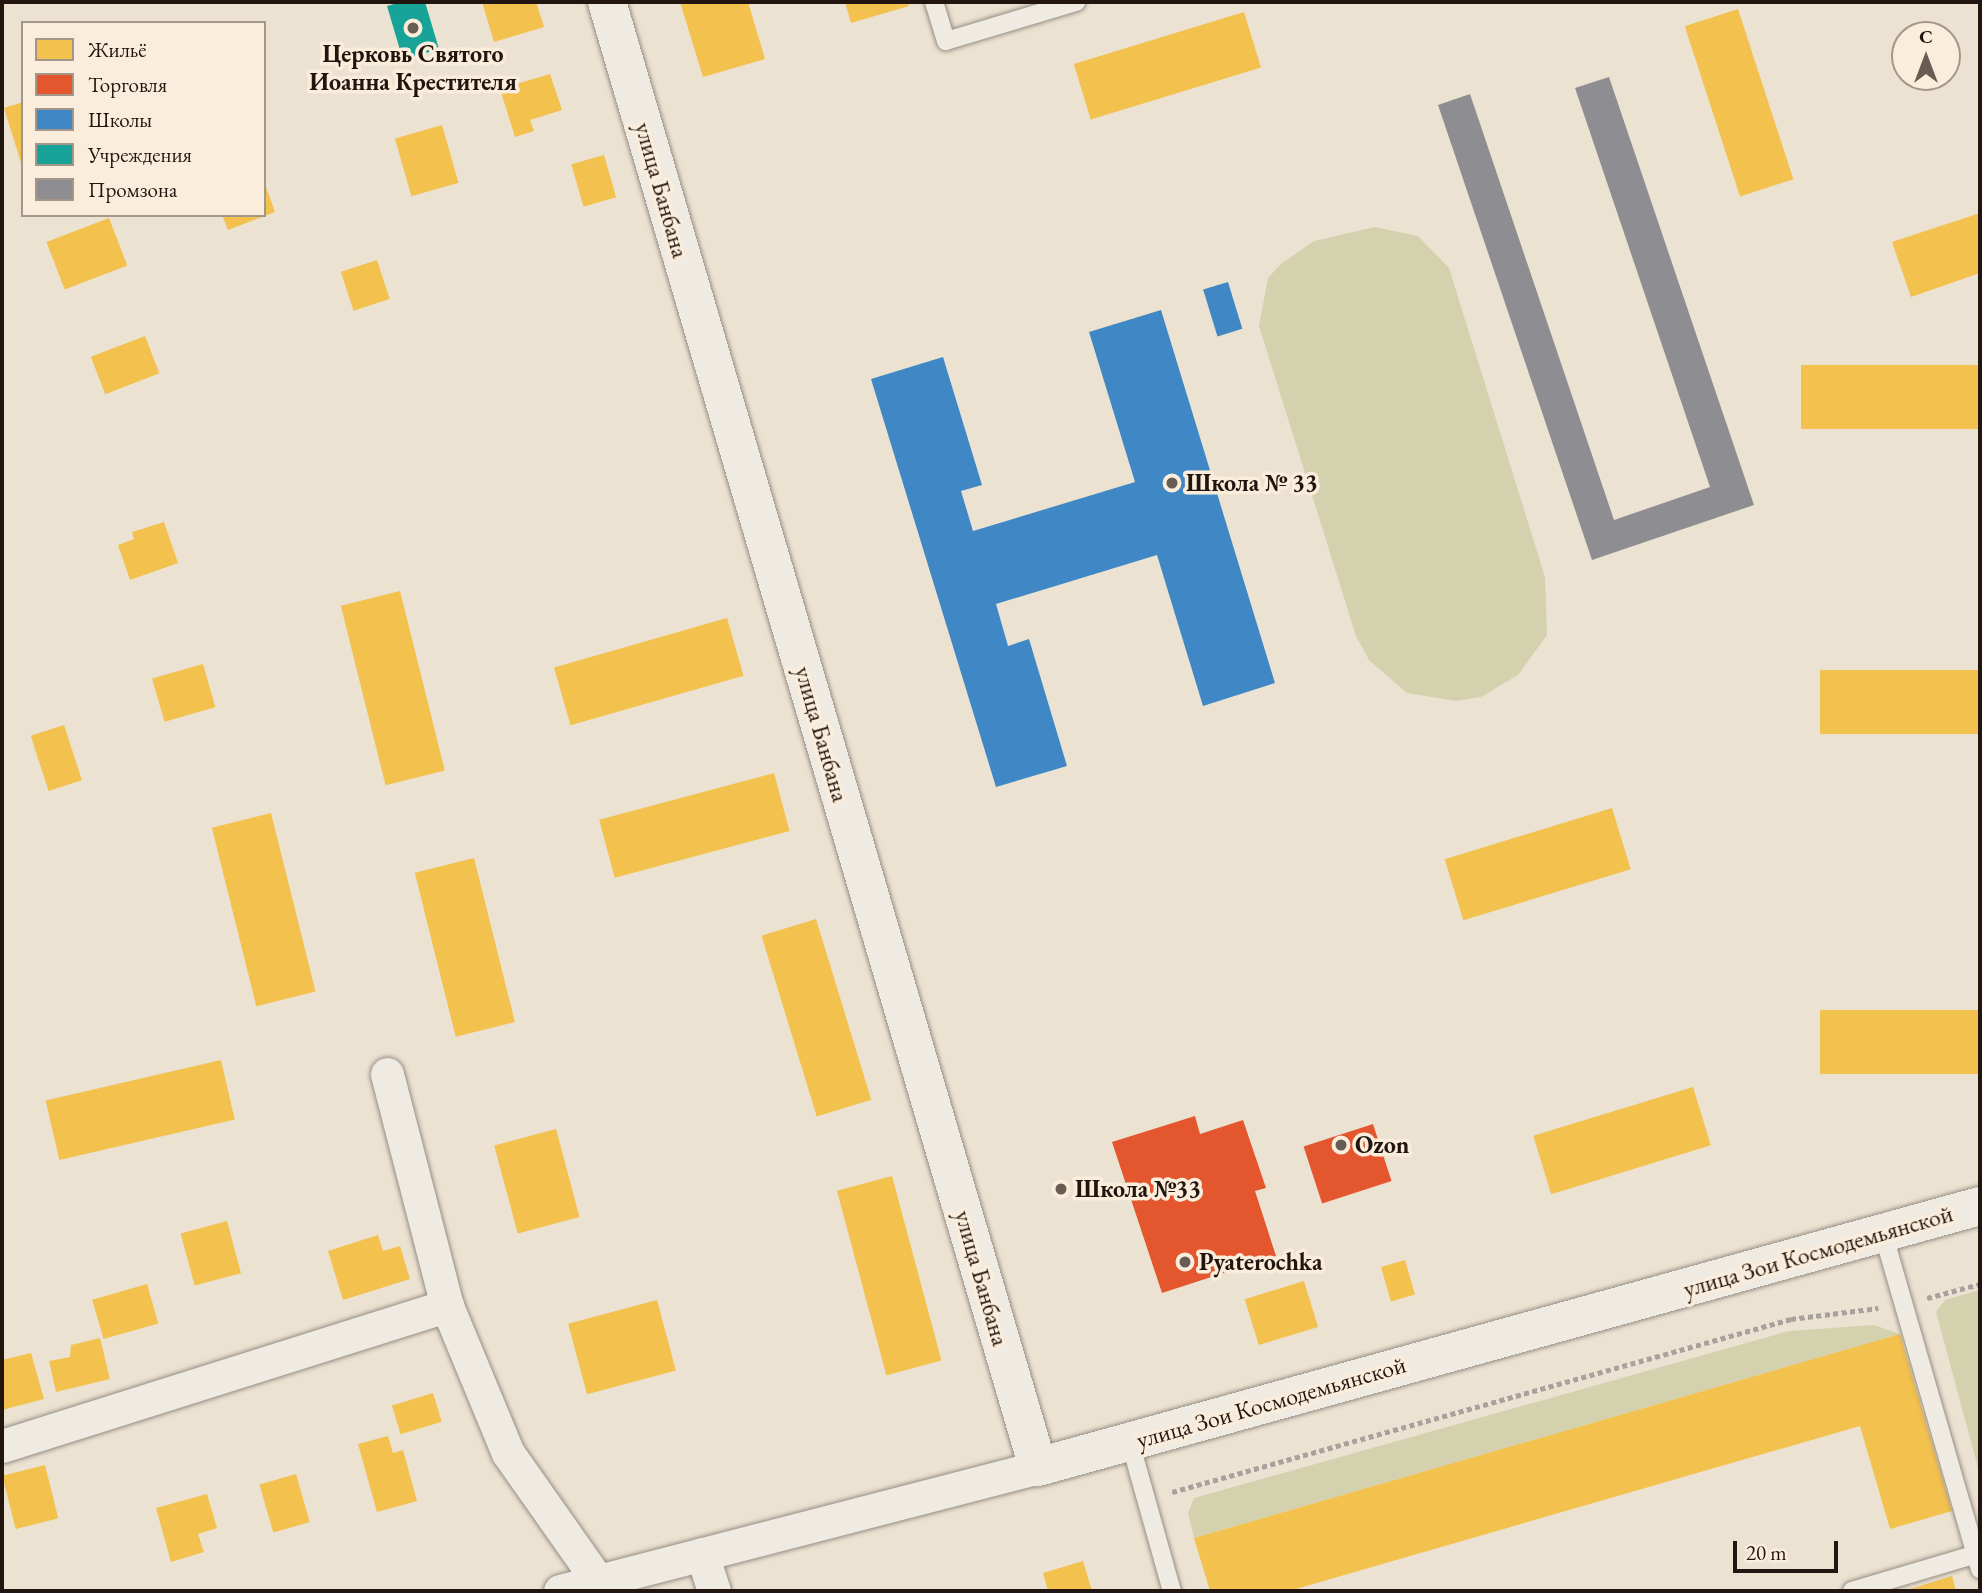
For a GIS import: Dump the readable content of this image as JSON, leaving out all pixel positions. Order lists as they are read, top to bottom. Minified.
{"streets":{"street":["улица Банбана","улица Зои Космодемьянской"]},"crossings":[["улица Банбана","улица Зои Космодемьянской"]],"places":["Церковь Святого Иоанна Крестителя","Школа № 33","Ozon","Школа №33","Pyaterochka"],"legend":["Жильё","Торговля","Школы","Учреждения","Промзона"],"scale_bar":"20 m","north":"top"}
